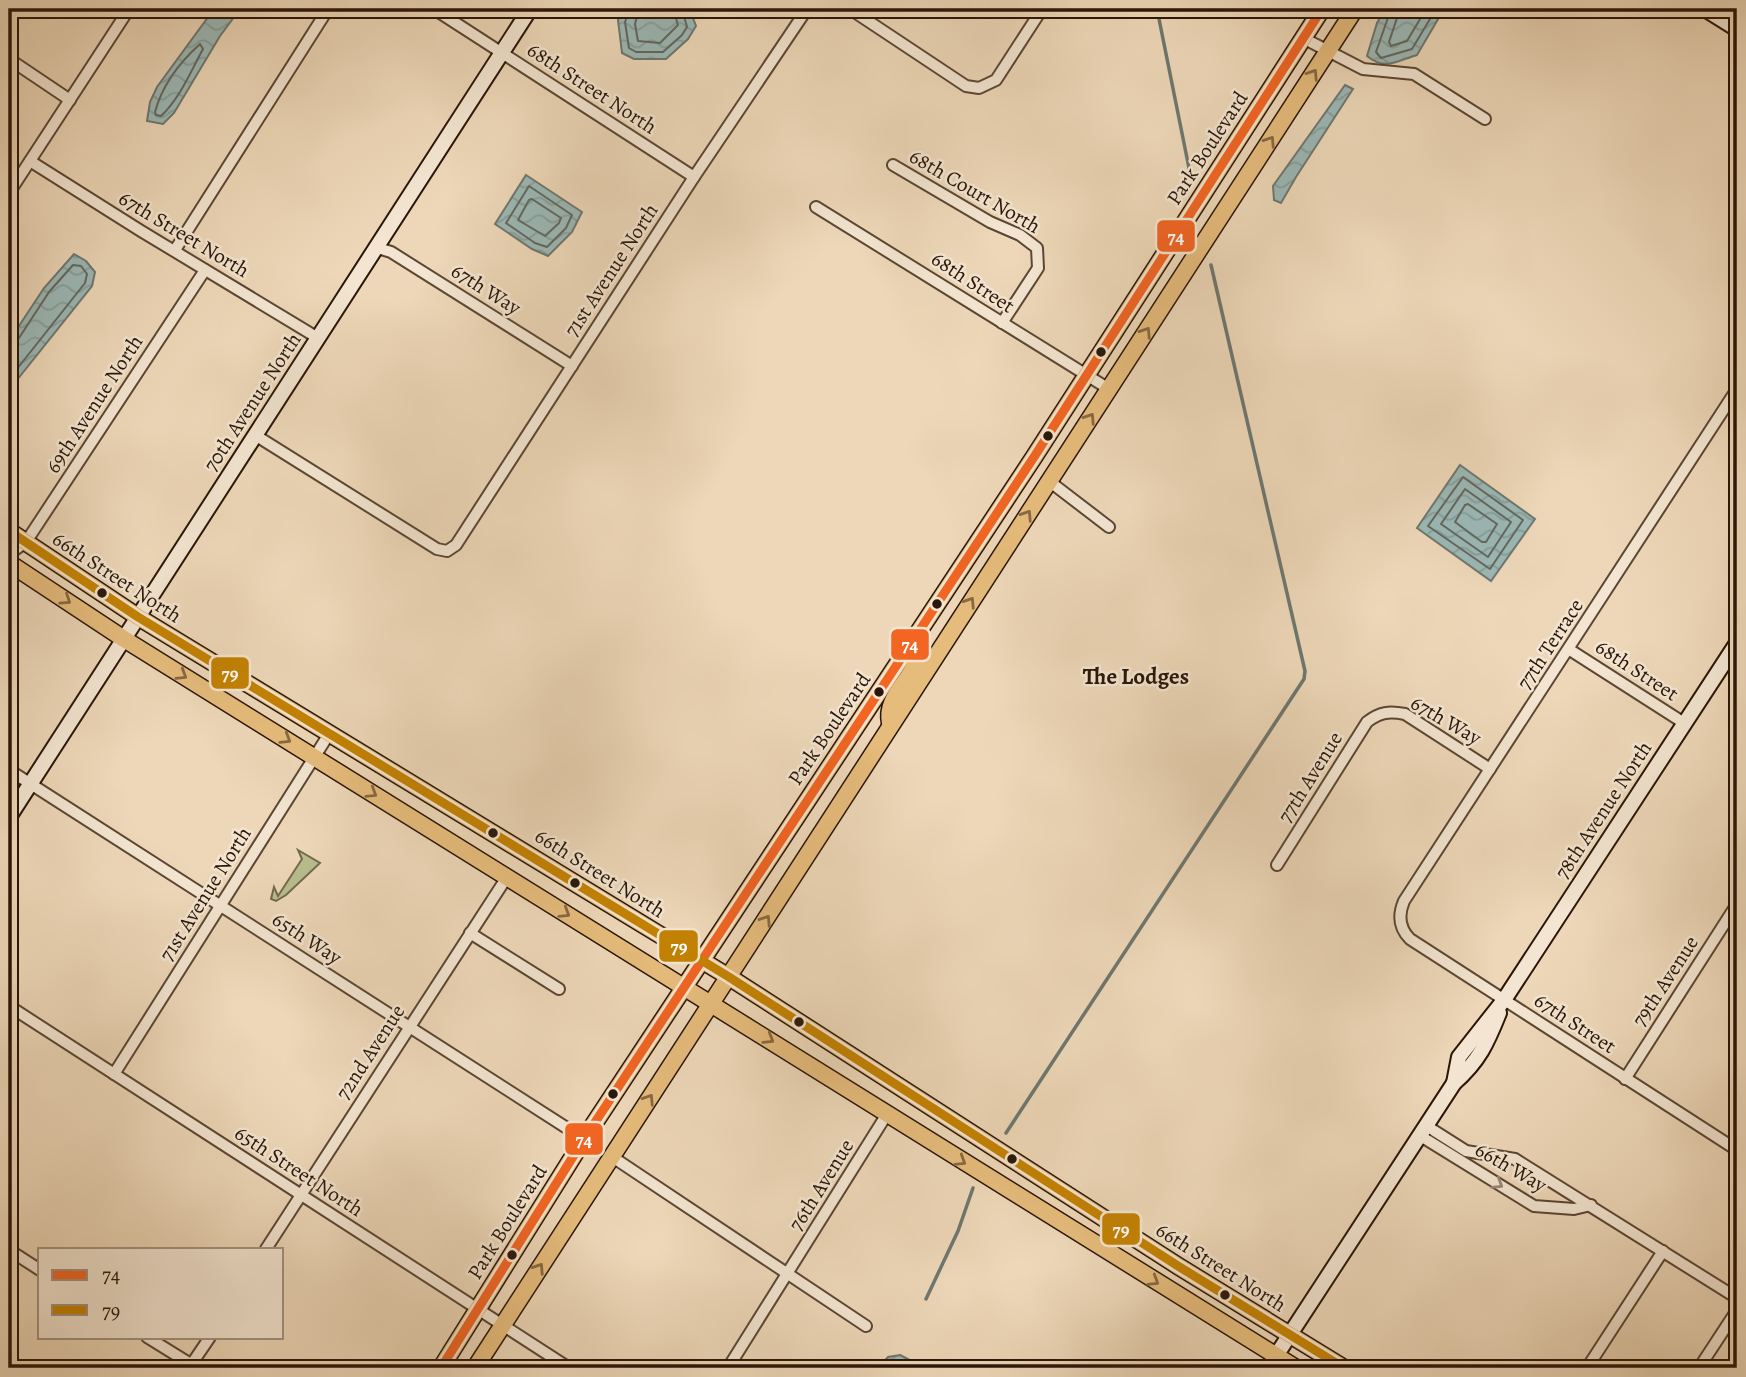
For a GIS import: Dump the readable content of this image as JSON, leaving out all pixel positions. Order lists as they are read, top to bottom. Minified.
{"streets":{"main road":["Park Boulevard","66th Street North"],"street":["68th Street North","68th Court North","67th Street North","71st Avenue North","68th Street","67th Way","70th Avenue North","69th Avenue North","77th Terrace","77th Avenue","78th Avenue North","65th Way","79th Avenue","67th Street","72nd Avenue","66th Way","65th Street North","76th Avenue"]},"crossings":[["68th Street North","71st Avenue North"],["68th Street North","70th Avenue North"],["Park Boulevard","68th Street"],["Park Boulevard","66th Street North"],["Park Boulevard","65th Way"],["Park Boulevard","65th Street North"],["68th Court North","68th Street"],["67th Street North","70th Avenue North"],["67th Street North","69th Avenue North"],["71st Avenue North","67th Way"],["71st Avenue North","70th Avenue North"],["71st Avenue North","66th Street North"],["71st Avenue North","65th Way"],["71st Avenue North","65th Street North"],["68th Street","77th Terrace"],["68th Street","78th Avenue North"],["67th Way","70th Avenue North"],["67th Way","77th Terrace"],["67th Way","77th Avenue"],["70th Avenue North","66th Street North"],["70th Avenue North","65th Way"],["69th Avenue North","66th Street North"],["66th Street North","78th Avenue North"],["77th Terrace","67th Street"],["78th Avenue North","67th Street"],["78th Avenue North","66th Way"],["65th Way","72nd Avenue"],["79th Avenue","67th Street"],["72nd Avenue","65th Street North"]],"districts":["The Lodges"],"lines":["transit line 74","transit line 79"],"legend":["74","79"]}
